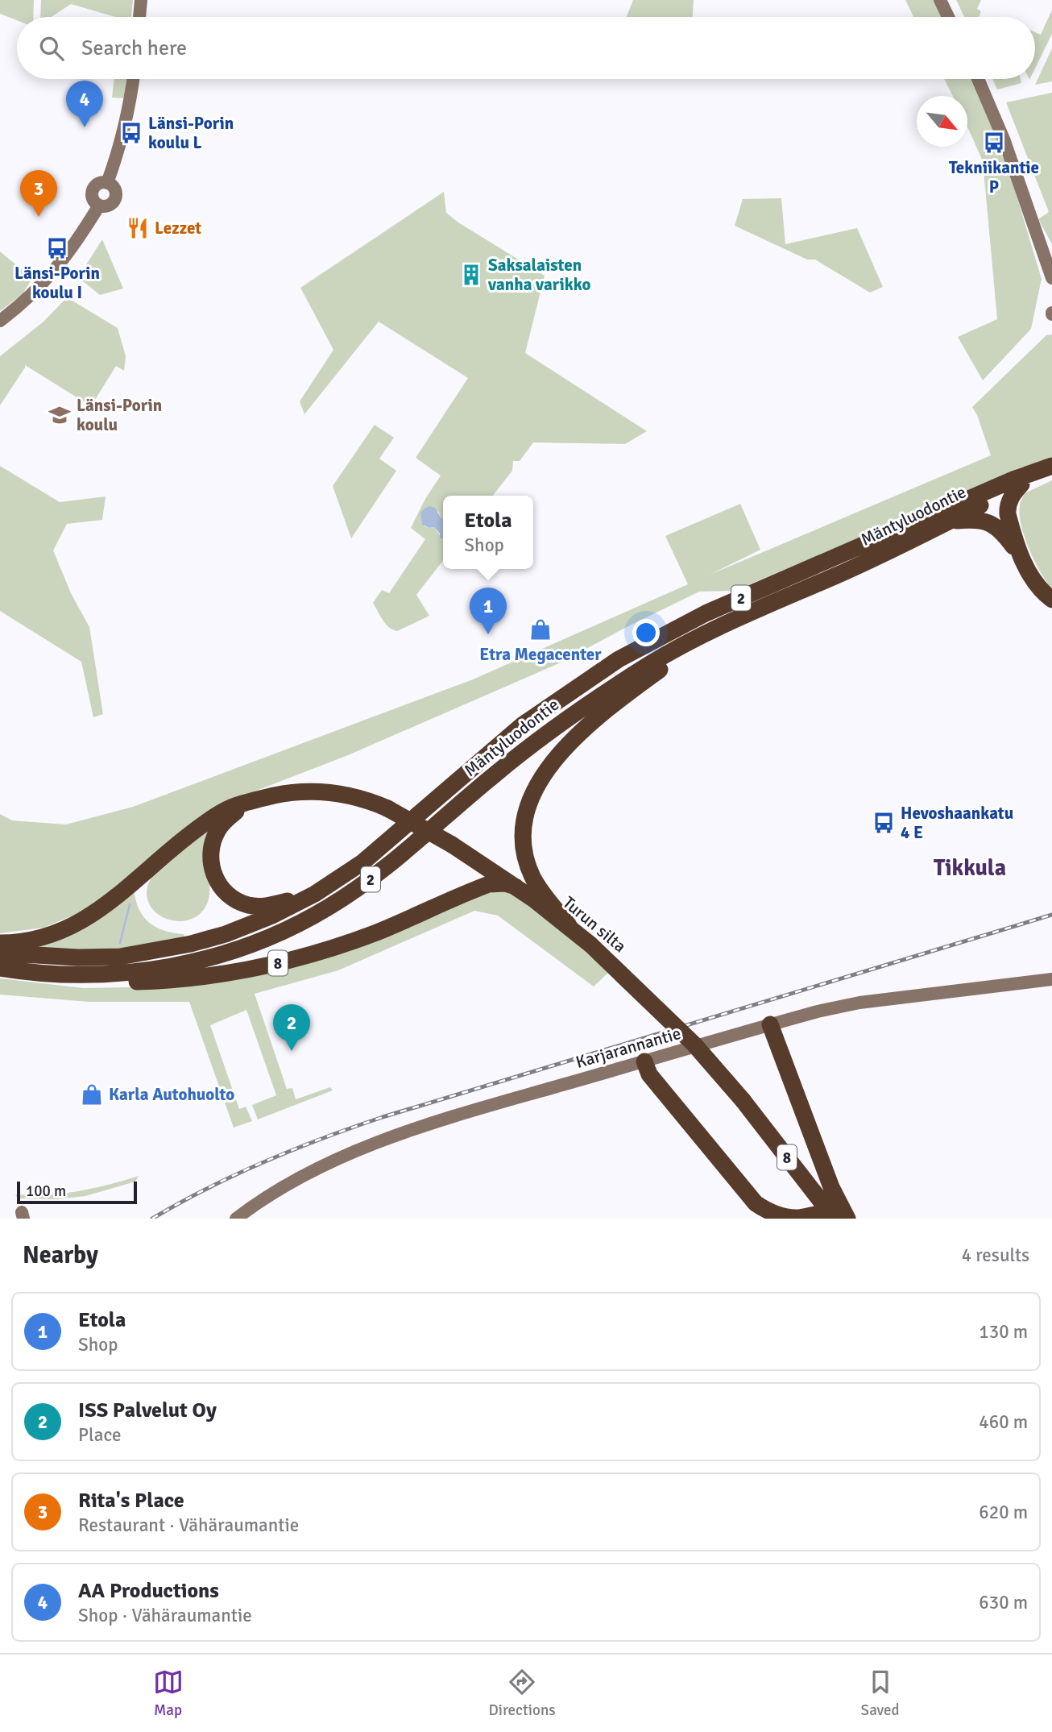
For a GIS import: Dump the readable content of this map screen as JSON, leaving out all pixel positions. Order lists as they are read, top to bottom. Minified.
{"streets":{"highway":["Mäntyluodontie","2","Turun silta","8"],"main road":["Karjarannantie"]},"crossings":[["Mäntyluodontie","8"],["Turun silta","8"]],"districts":["Tikkula"],"places":{"bus stop":["Länsi-Porin koulu L","Tekniikantie P","Länsi-Porin koulu I","Hevoshaankatu 4 E"],"restaurant":["Lezzet"],"building":["Saksalaisten vanha varikko"],"school or university":["Länsi-Porin koulu"],"shop":["Etra Megacenter","Karla Autohuolto"]},"scale_bar":"100 m","north":"bottom right","page":{"search":"Search here","pins":["4","3","1","2"],"popup":["Etola","Shop"],"scale":"100 m","heading":["Nearby","4 results"],"list":[{"mark":"1","name":"Etola","note":"Shop","value":"130 m"},{"mark":"2","name":"ISS Palvelut Oy","note":"Place","value":"460 m"},{"mark":"3","name":"Rita's Place","note":"Restaurant · Vähäraumantie","value":"620 m"},{"mark":"4","name":"AA Productions","note":"Shop · Vähäraumantie","value":"630 m"}],"nav":["Map","Directions","Saved"]}}
